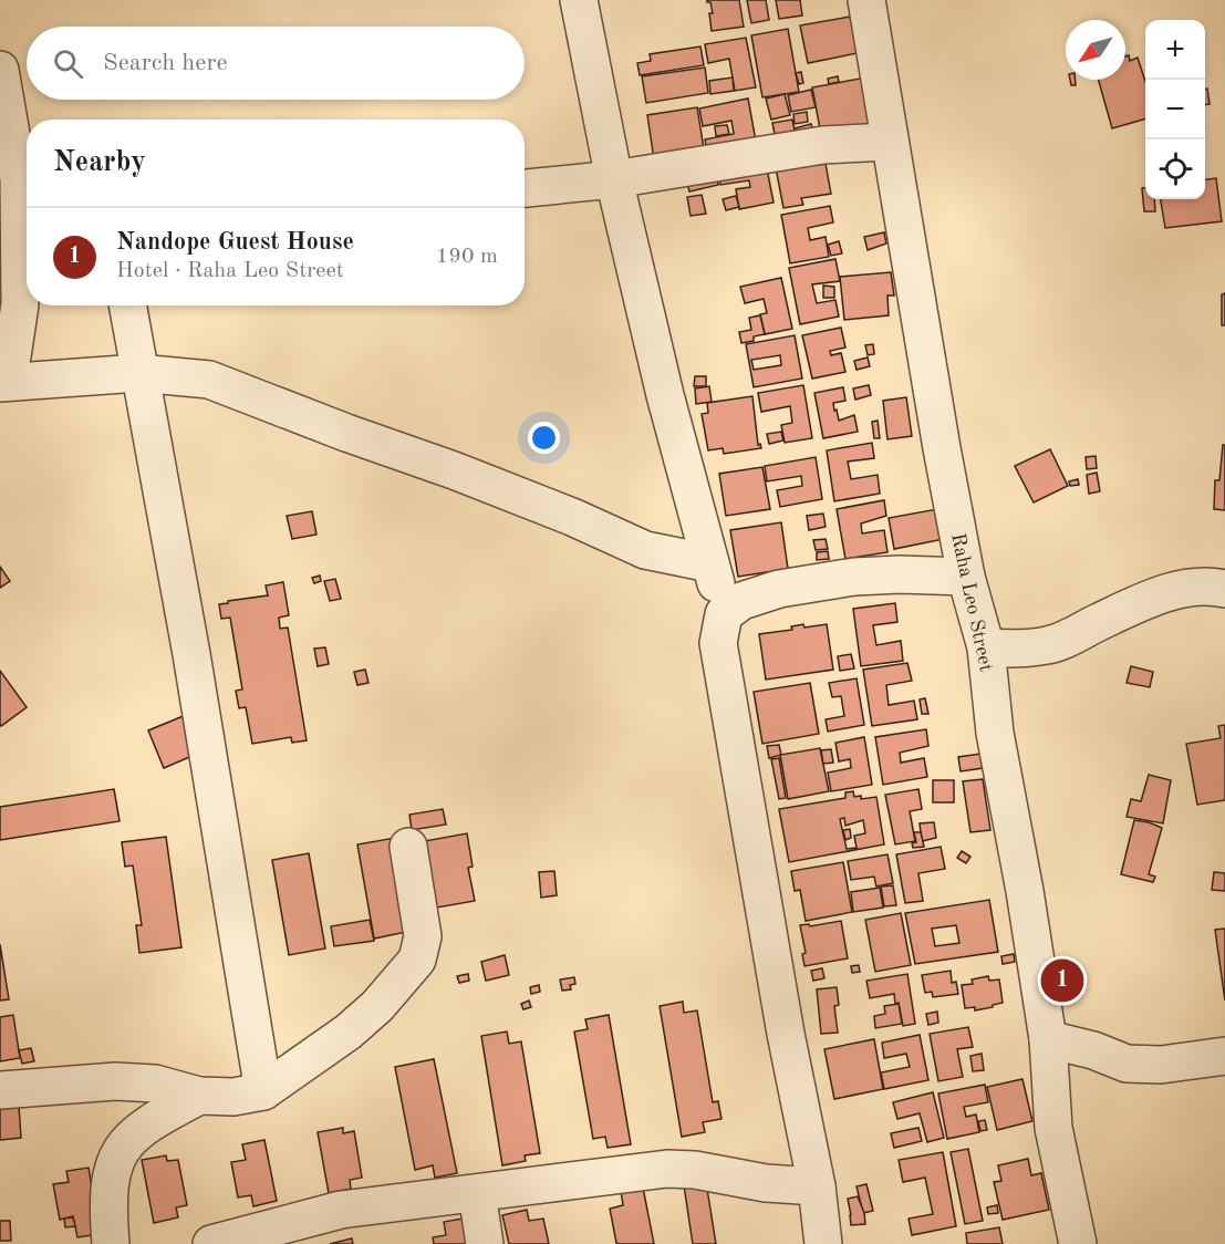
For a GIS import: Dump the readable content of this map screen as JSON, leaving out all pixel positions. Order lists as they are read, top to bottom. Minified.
{"streets":{"street":["Raha Leo Street"]},"north":"bottom left","page":{"map_buttons":["+","−"],"search":"Search here","heading":"Nearby","list":[{"mark":"1","name":"Nandope Guest House","note":"Hotel · Raha Leo Street","value":"190 m"}],"pins":"1"}}
